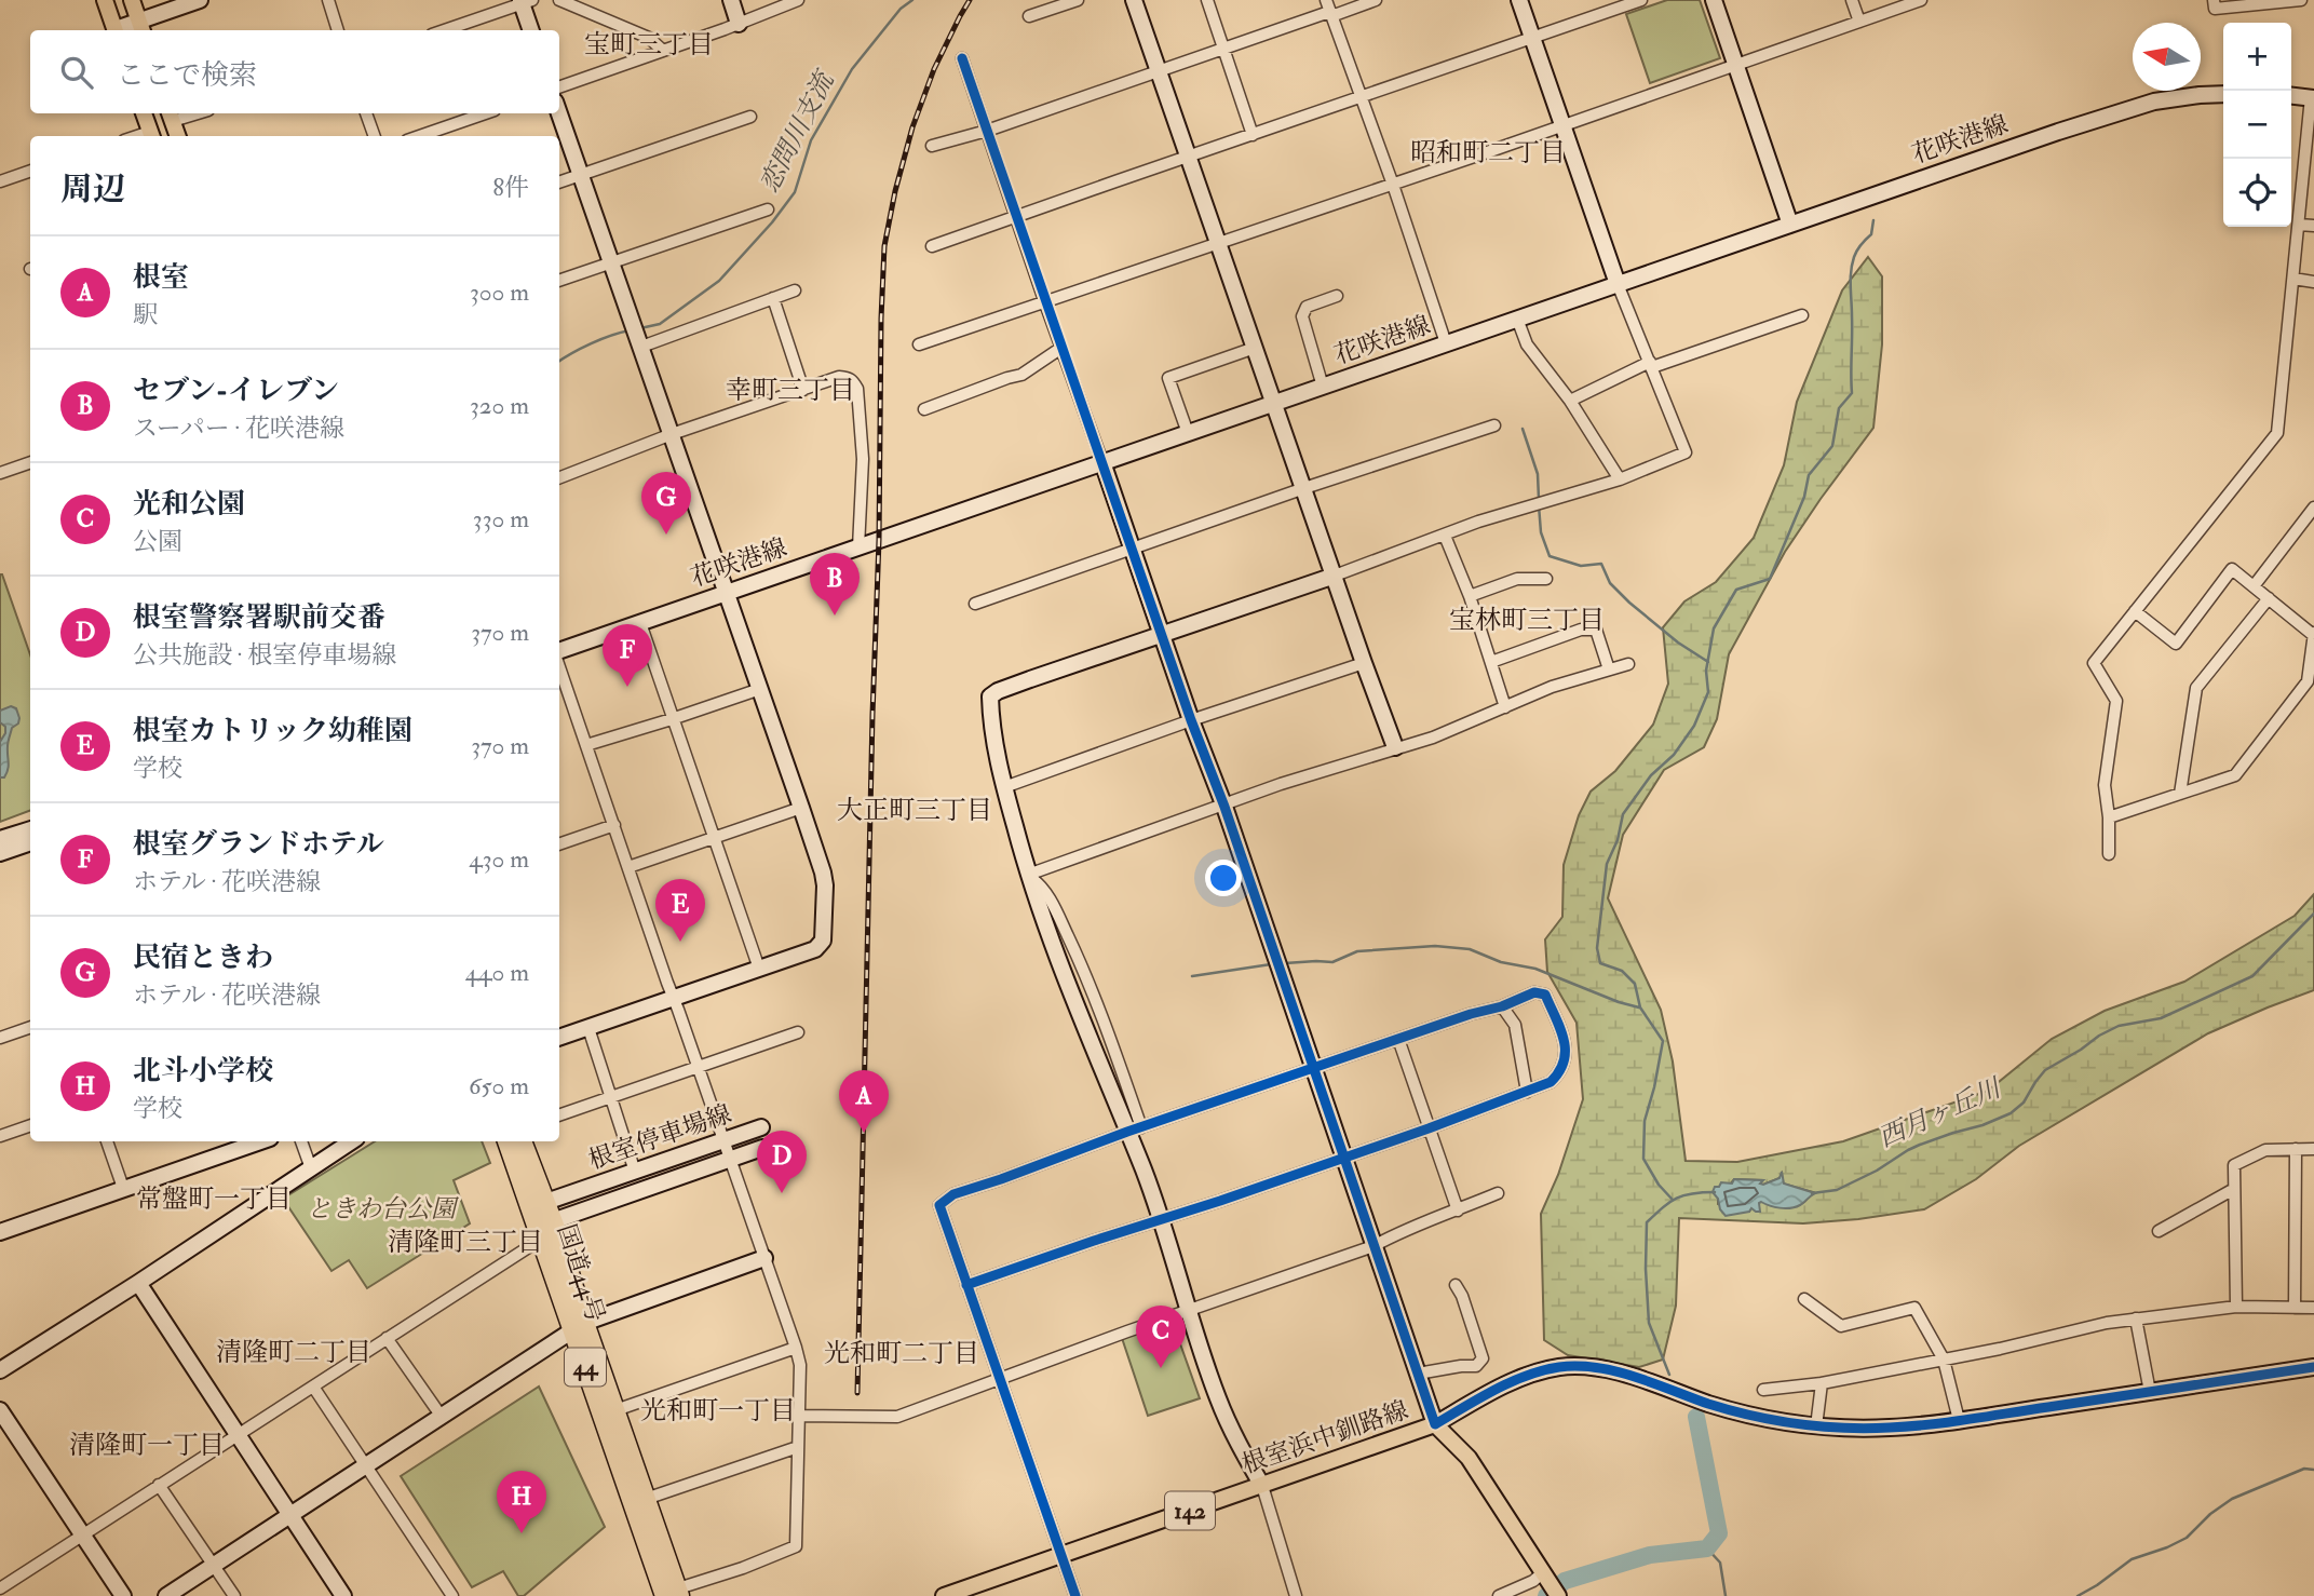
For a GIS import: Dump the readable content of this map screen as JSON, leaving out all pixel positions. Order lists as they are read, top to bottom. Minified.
{"streets":{"highway":["国道44号","44"],"main road":["根室浜中釧路線","142"],"street":["花咲港線","根室停車場線"]},"crossings":[["根室停車場線","国道44号"]],"districts":["宝町三丁目","昭和町二丁目","幸町三丁目","宝林町三丁目","大正町三丁目","常盤町一丁目","清隆町三丁目","清隆町二丁目","光和町二丁目","光和町一丁目","清隆町一丁目"],"water":["恋問川支流","西月ヶ丘川"],"parks":["ときわ台公園"],"north":"left","page":{"map_buttons":["+","−"],"search":"ここで検索","heading":["周辺","8件"],"list":[{"mark":"A","name":"根室","note":"駅","value":"300 m"},{"mark":"B","name":"セブン-イレブン","note":"スーパー · 花咲港線","value":"320 m"},{"mark":"C","name":"光和公園","note":"公園","value":"330 m"},{"mark":"D","name":"根室警察署駅前交番","note":"公共施設 · 根室停車場線","value":"370 m"},{"mark":"E","name":"根室カトリック幼稚園","note":"学校","value":"370 m"},{"mark":"F","name":"根室グランドホテル","note":"ホテル · 花咲港線","value":"430 m"},{"mark":"G","name":"民宿ときわ","note":"ホテル · 花咲港線","value":"440 m"},{"mark":"H","name":"北斗小学校","note":"学校","value":"650 m"}],"pins":["G","B","F","E","A","D","C","H"]}}
